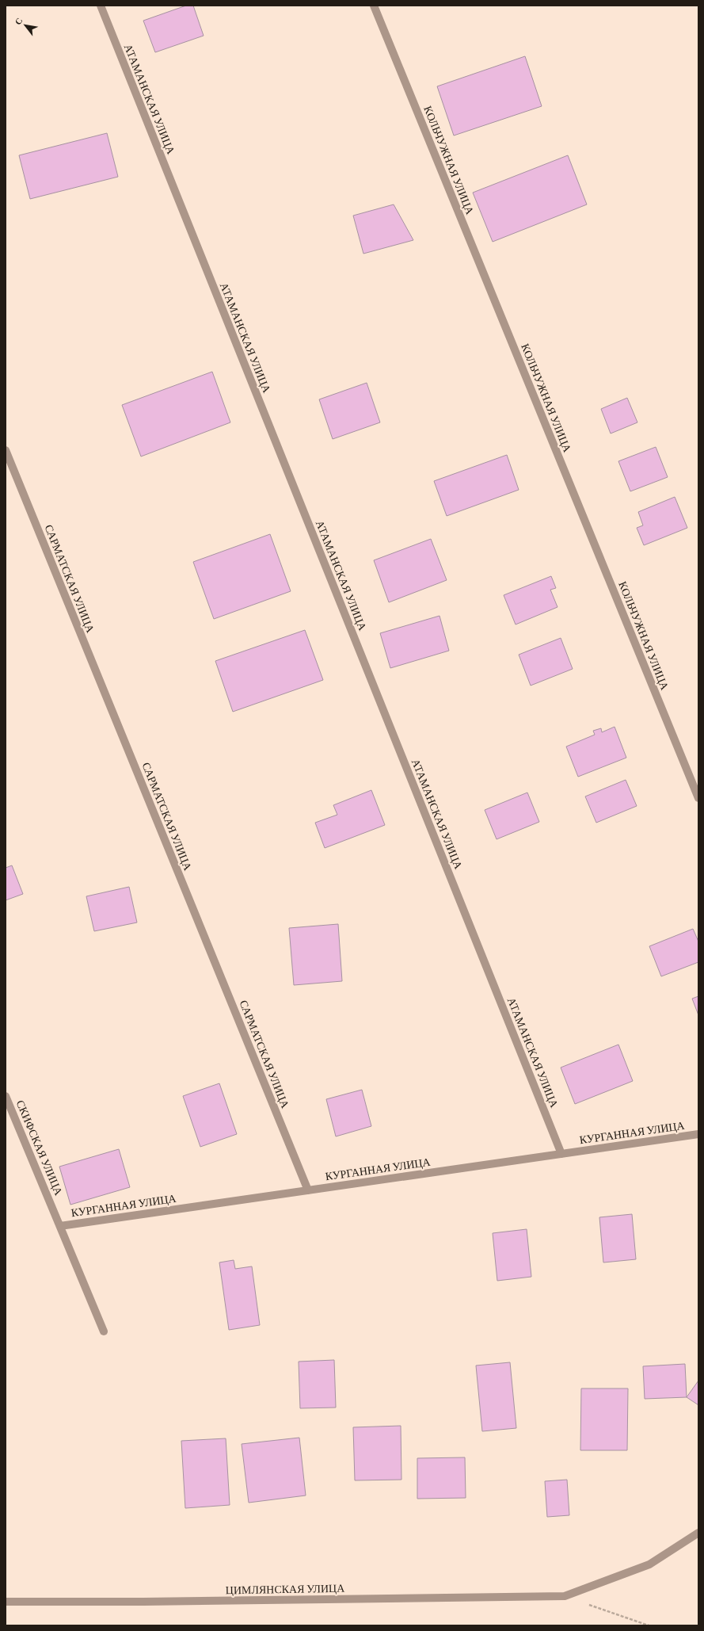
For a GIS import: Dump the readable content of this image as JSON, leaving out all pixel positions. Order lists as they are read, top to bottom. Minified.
{"streets":{"street":["АТАМАНСКАЯ УЛИЦА","КОЛЬЧУЖНАЯ УЛИЦА","САРМАТСКАЯ УЛИЦА","КУРГАННАЯ УЛИЦА","СКИФСКАЯ УЛИЦА","ЦИМЛЯНСКАЯ УЛИЦА"]},"crossings":[["АТАМАНСКАЯ УЛИЦА","КУРГАННАЯ УЛИЦА"],["САРМАТСКАЯ УЛИЦА","КУРГАННАЯ УЛИЦА"],["КУРГАННАЯ УЛИЦА","СКИФСКАЯ УЛИЦА"]],"north":"top left"}
